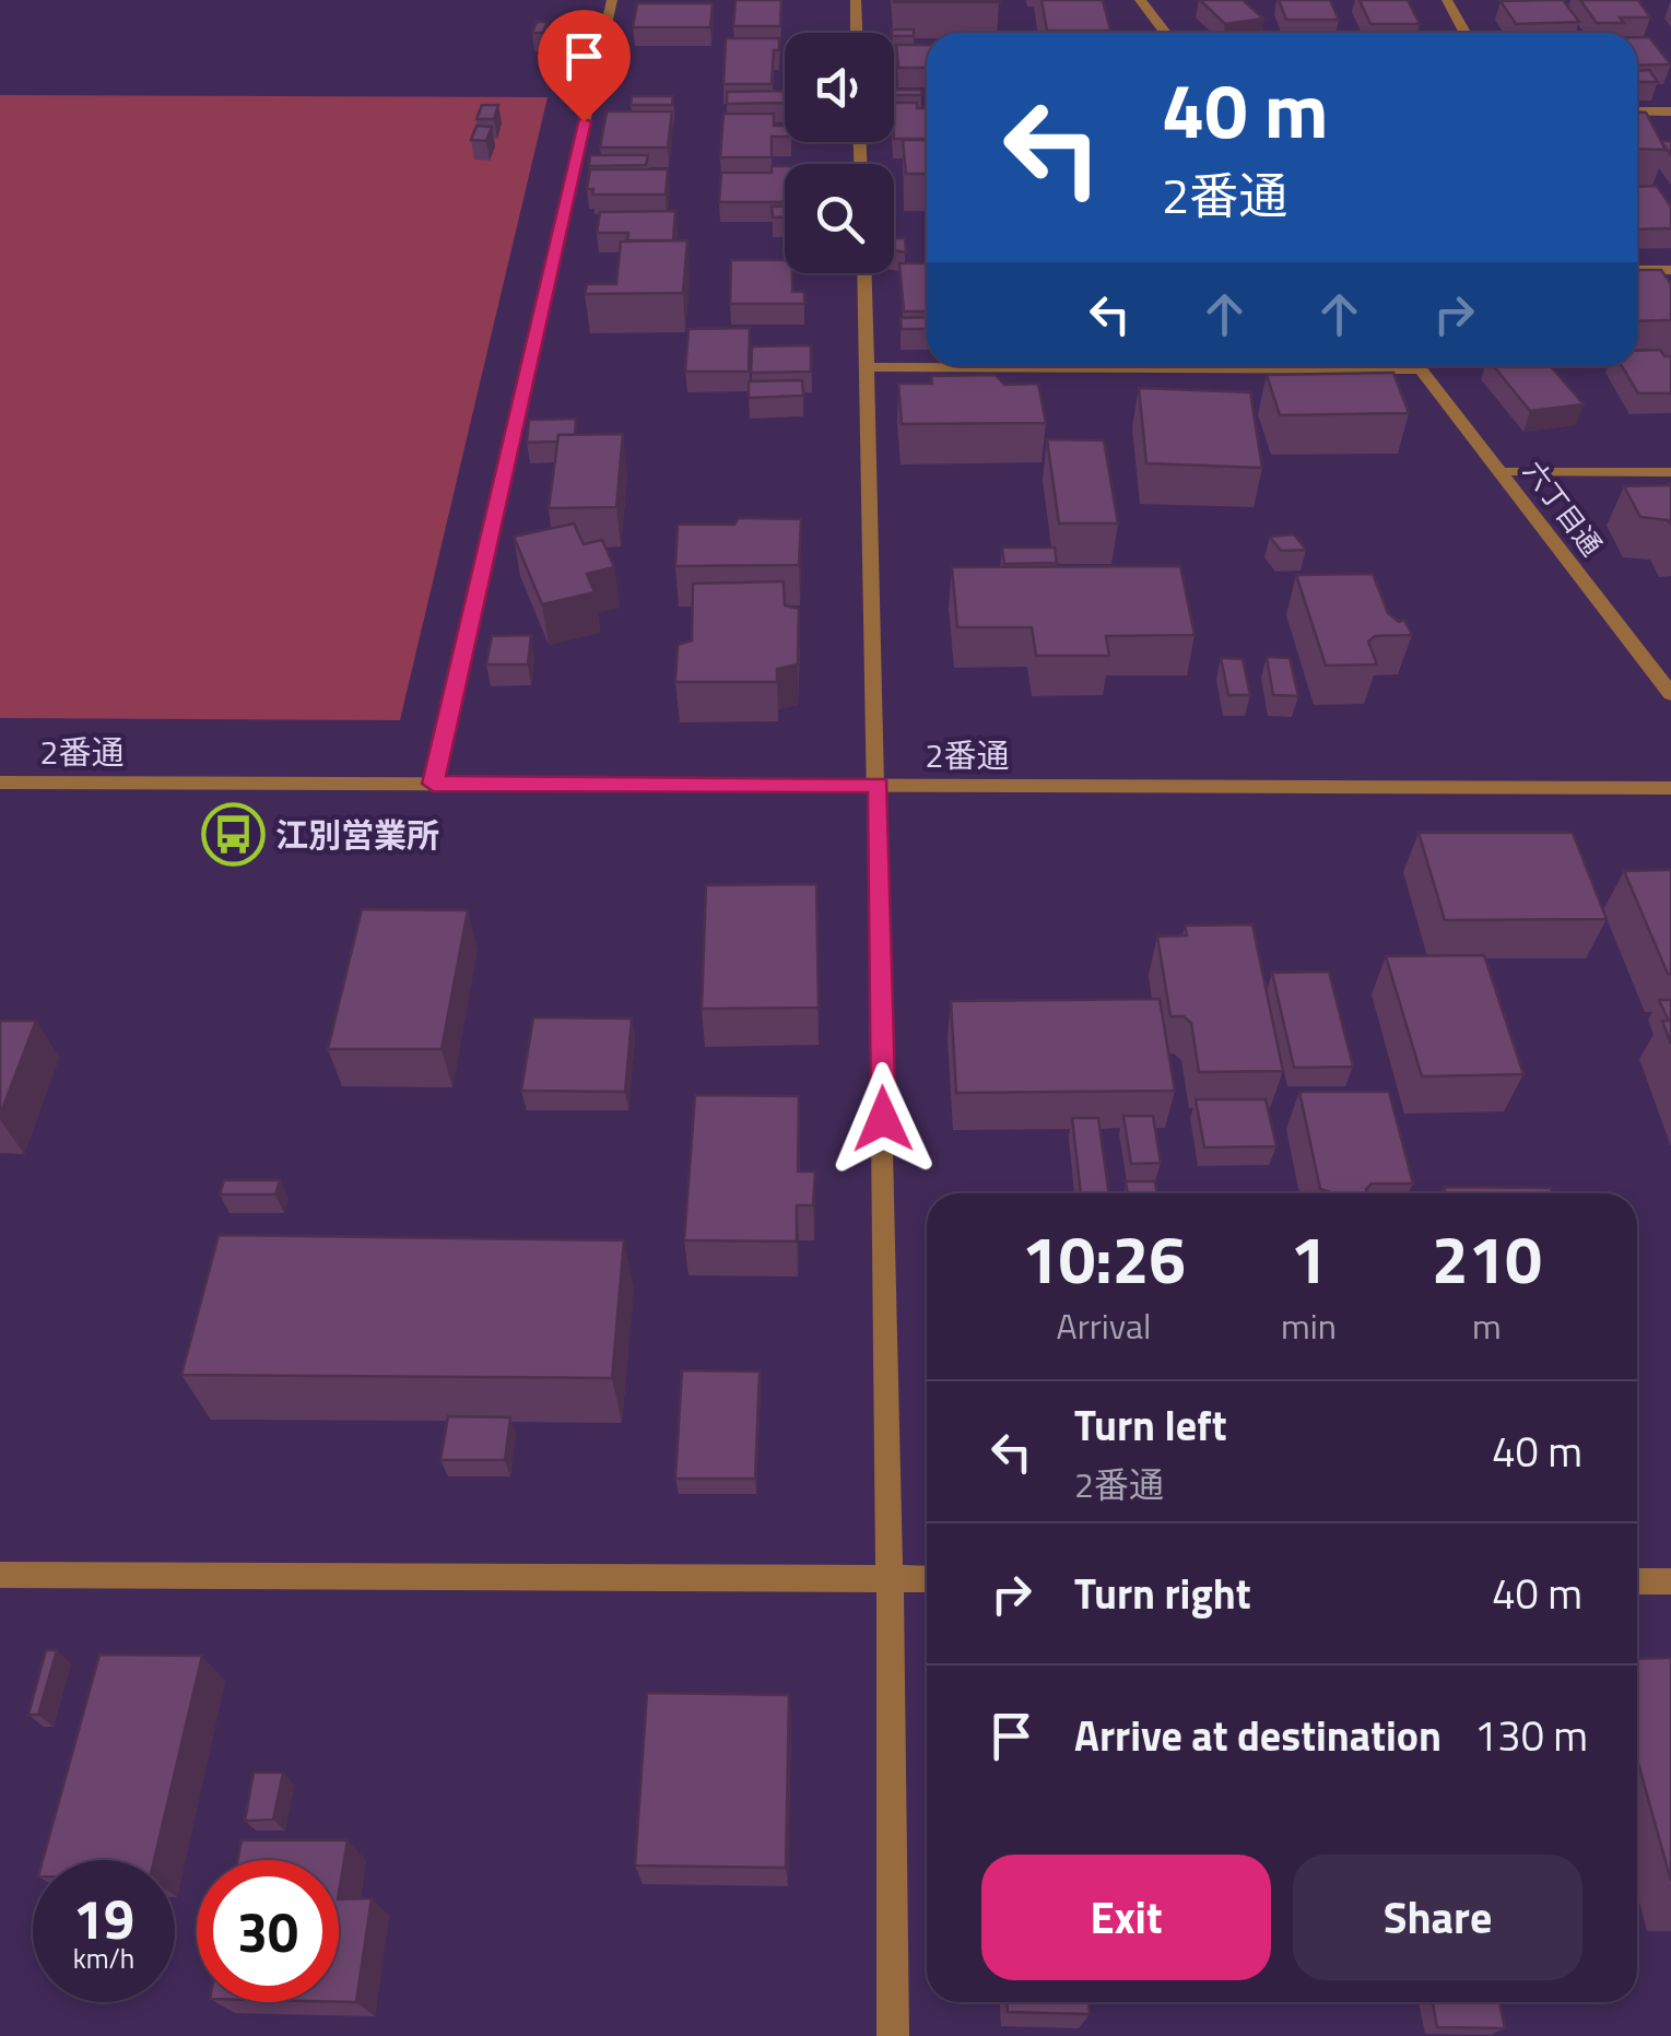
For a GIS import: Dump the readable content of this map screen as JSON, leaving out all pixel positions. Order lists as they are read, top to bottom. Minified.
{"streets":{"street":["六丁目通","2番通"]},"places":{"bus stop":["江別営業所"]},"page":{"turn":["40 m","2番通"],"eta":["10:26","Arrival","1","min","210","m"],"list":[{"name":"Turn left","note":"2番通","value":"40 m"},{"name":"Turn right","value":"40 m"},{"name":"Arrive at destination","value":"130 m"}],"buttons":["Exit","Share"],"speed":"19 km/h","limit":"30"}}
